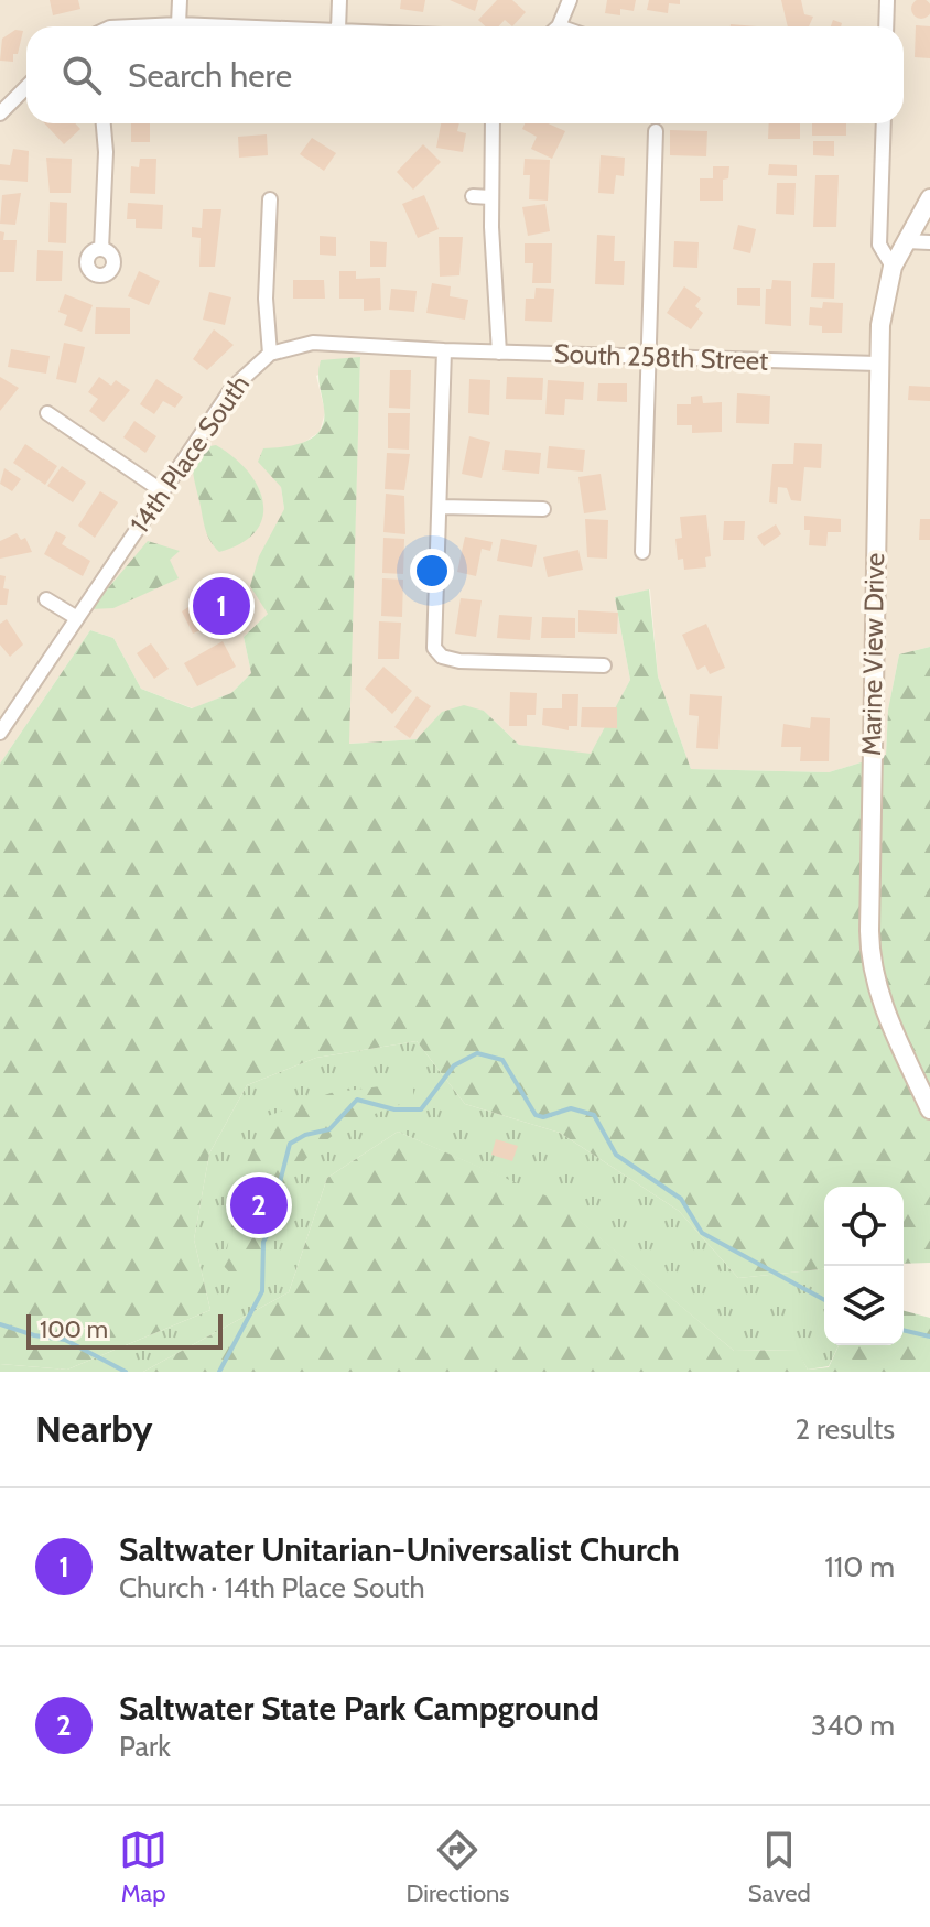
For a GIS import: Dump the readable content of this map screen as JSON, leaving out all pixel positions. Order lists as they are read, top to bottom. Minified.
{"streets":{"main road":["Marine View Drive"],"street":["South 258th Street","14th Place South"]},"crossings":[["South 258th Street","14th Place South"],["South 258th Street","Marine View Drive"]],"scale_bar":"100 m","page":{"search":"Search here","pins":["1","2"],"scale":"100 m","heading":["Nearby","2 results"],"list":[{"mark":"1","name":"Saltwater Unitarian-Universalist Church","note":"Church · 14th Place South","value":"110 m"},{"mark":"2","name":"Saltwater State Park Campground","note":"Park","value":"340 m"}],"nav":["Map","Directions","Saved"]}}
